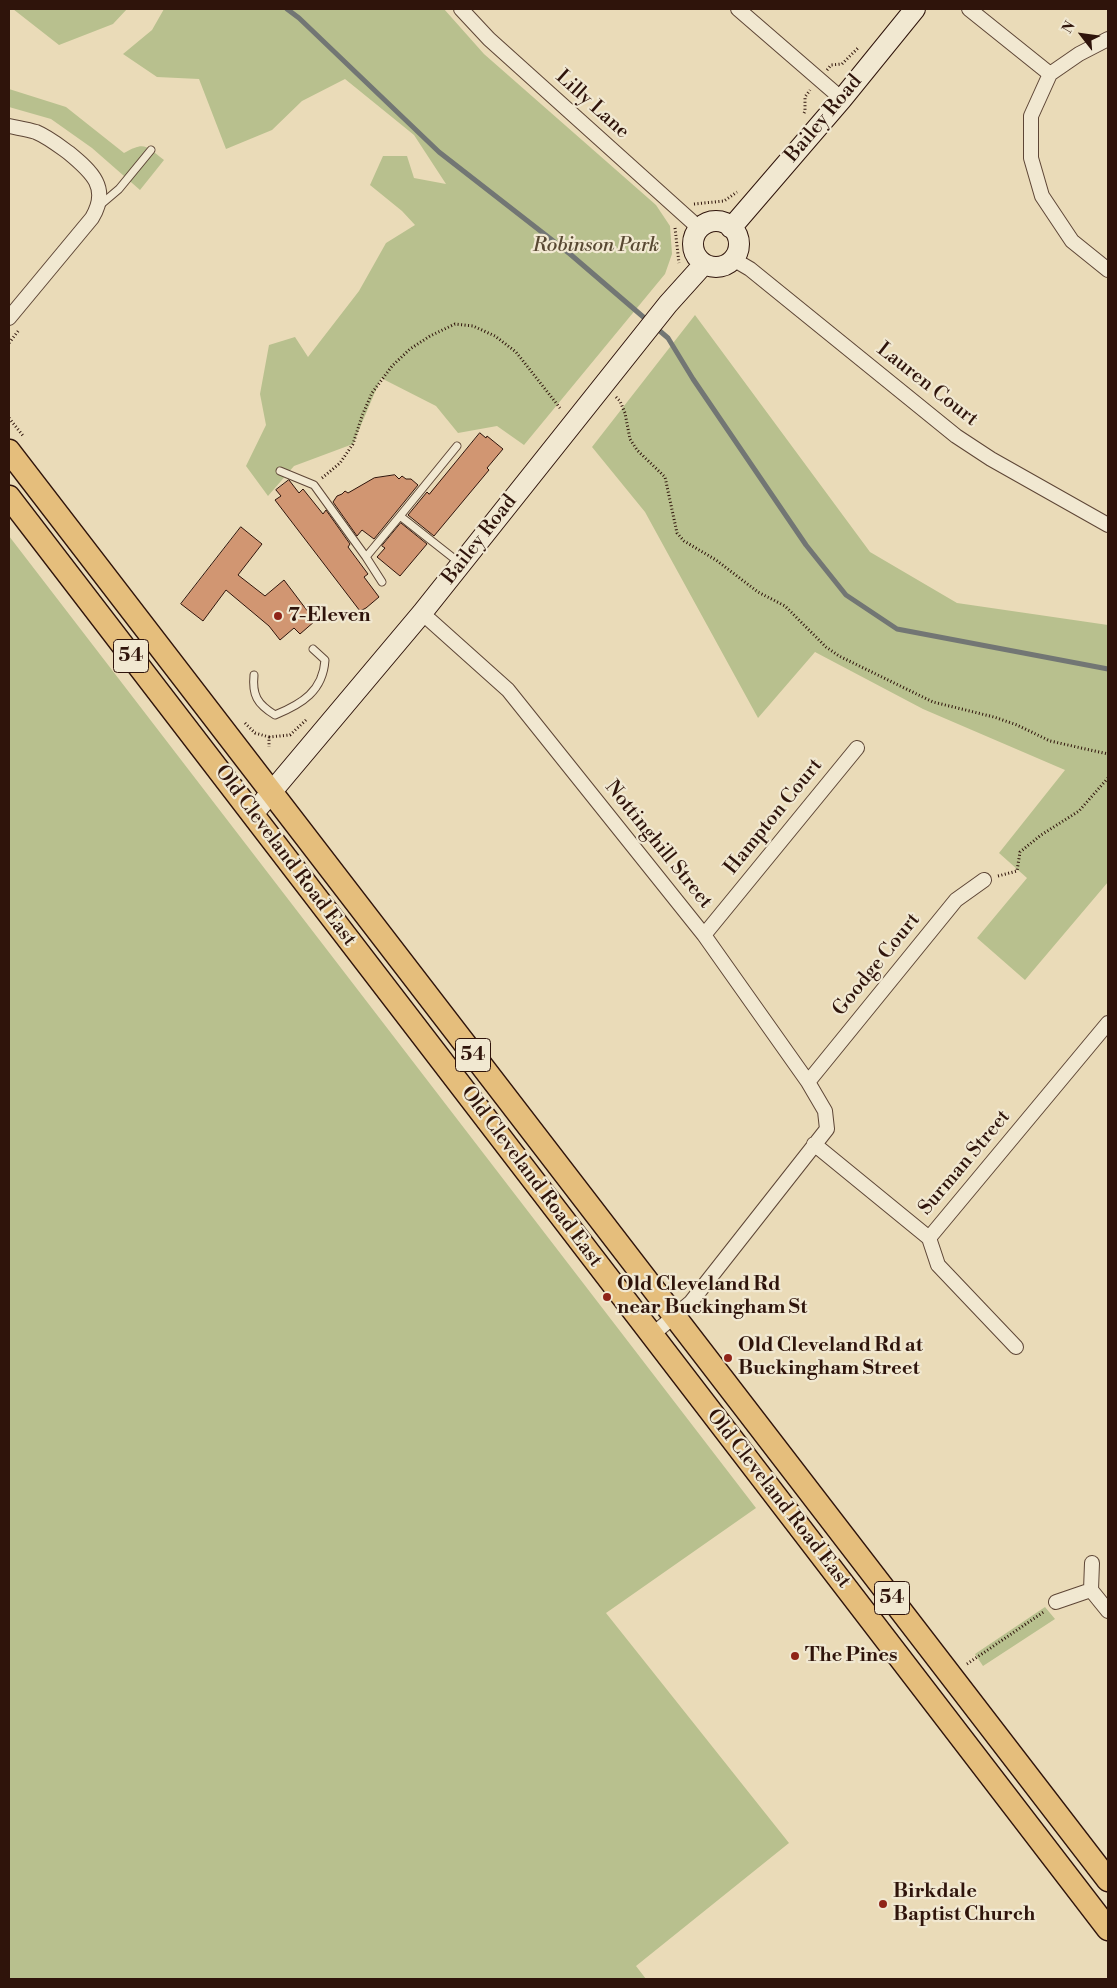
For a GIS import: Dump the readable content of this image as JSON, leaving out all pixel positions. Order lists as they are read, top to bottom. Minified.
{"streets":{"main road":["54","Old Cleveland Road East"],"street":["Lilly Lane","Bailey Road","Lauren Court","Hampton Court","Nottinghill Street","Goodge Court","Surman Street"]},"crossings":[["Lilly Lane","Bailey Road"],["Lilly Lane","Lauren Court"],["Bailey Road","Lauren Court"],["Bailey Road","Nottinghill Street"],["Bailey Road","Old Cleveland Road East"],["Hampton Court","Nottinghill Street"],["Nottinghill Street","Goodge Court"],["Nottinghill Street","Surman Street"]],"parks":["Robinson Park"],"places":["7-Eleven","Old Cleveland Rd near Buckingham St","Old Cleveland Rd at Buckingham Street","The Pines","Birkdale Baptist Church"],"north":"top left"}
